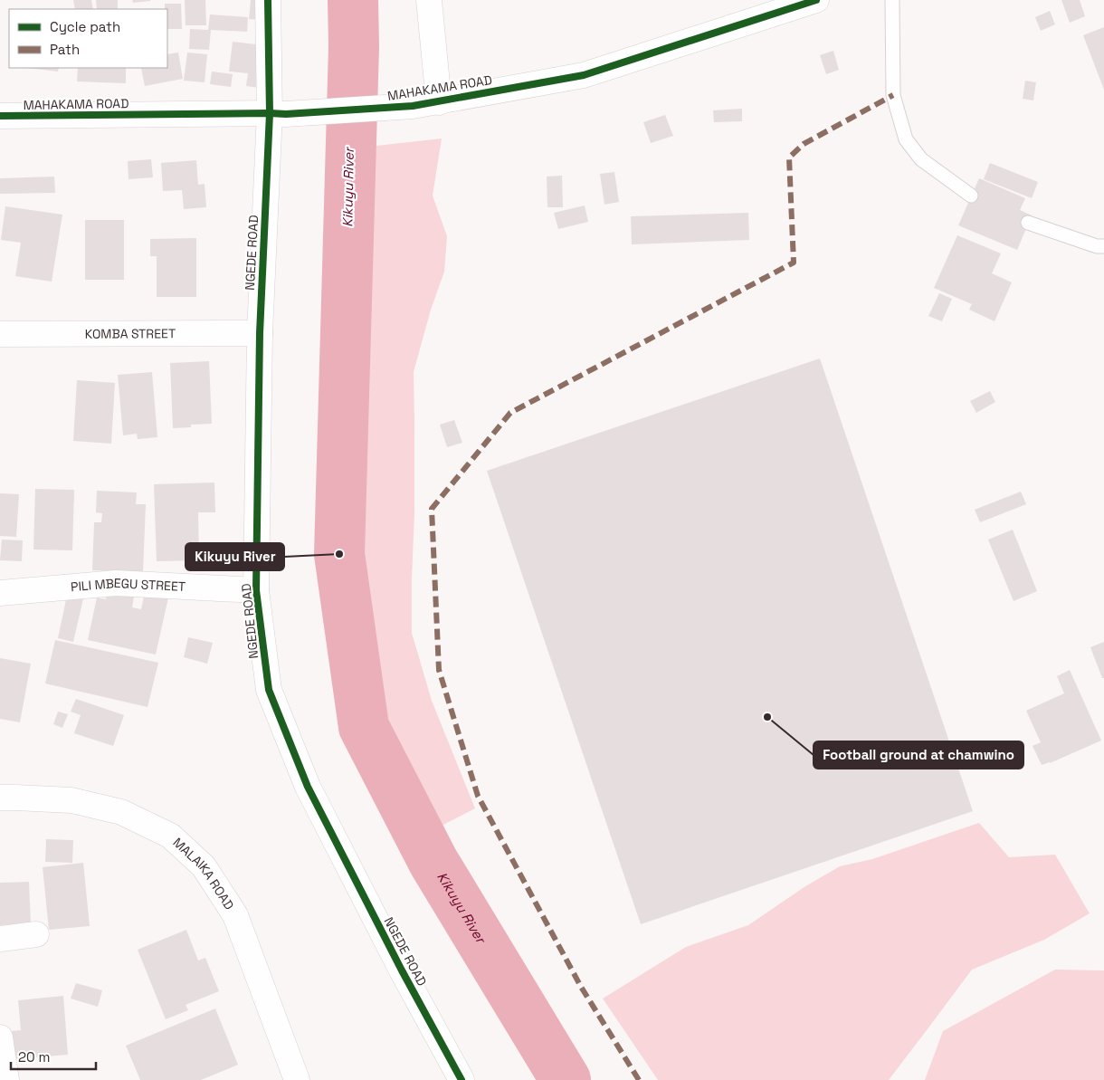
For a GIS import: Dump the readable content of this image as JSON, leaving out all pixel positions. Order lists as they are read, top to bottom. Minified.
{"streets":{"street":["MAHAKAMA ROAD","NGEDE ROAD","KOMBA STREET","PILI MBEGU STREET","MALAIKA ROAD"]},"crossings":[["MAHAKAMA ROAD","NGEDE ROAD"],["NGEDE ROAD","KOMBA STREET"],["NGEDE ROAD","PILI MBEGU STREET"]],"water":["Kikuyu River"],"places":["Kikuyu River","Football ground at chamwino"],"legend":["Cycle path","Path"],"scale_bar":"20 m"}
